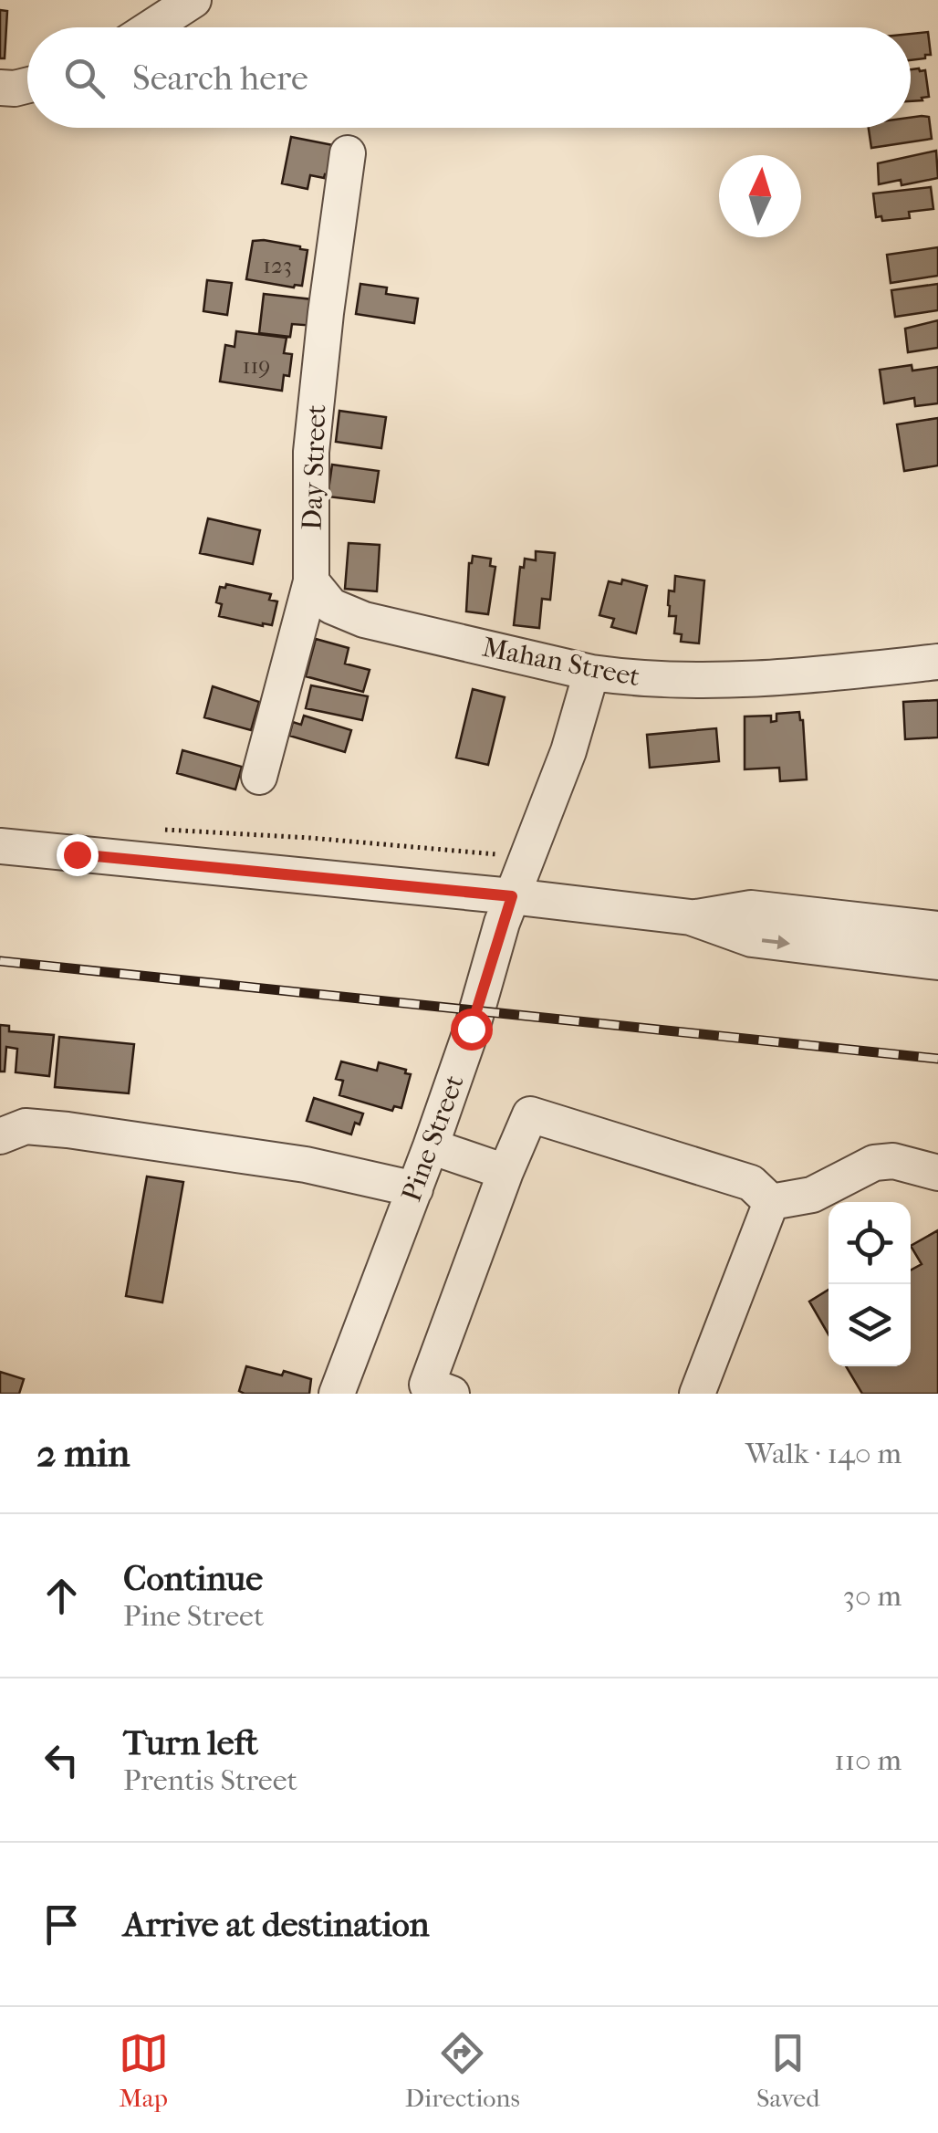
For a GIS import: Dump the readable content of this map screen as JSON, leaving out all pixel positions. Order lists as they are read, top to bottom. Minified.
{"streets":{"street":["Day Street","Mahan Street","Pine Street"]},"crossings":[["Day Street","Mahan Street"],["Mahan Street","Pine Street"]],"house_numbers":["123","119"],"north":"top","page":{"search":"Search here","heading":["2 min","Walk · 140 m"],"list":[["Continue","Pine Street","30 m"],["Turn left","Prentis Street","110 m"],"Arrive at destination"],"nav":["Map","Directions","Saved"]}}
